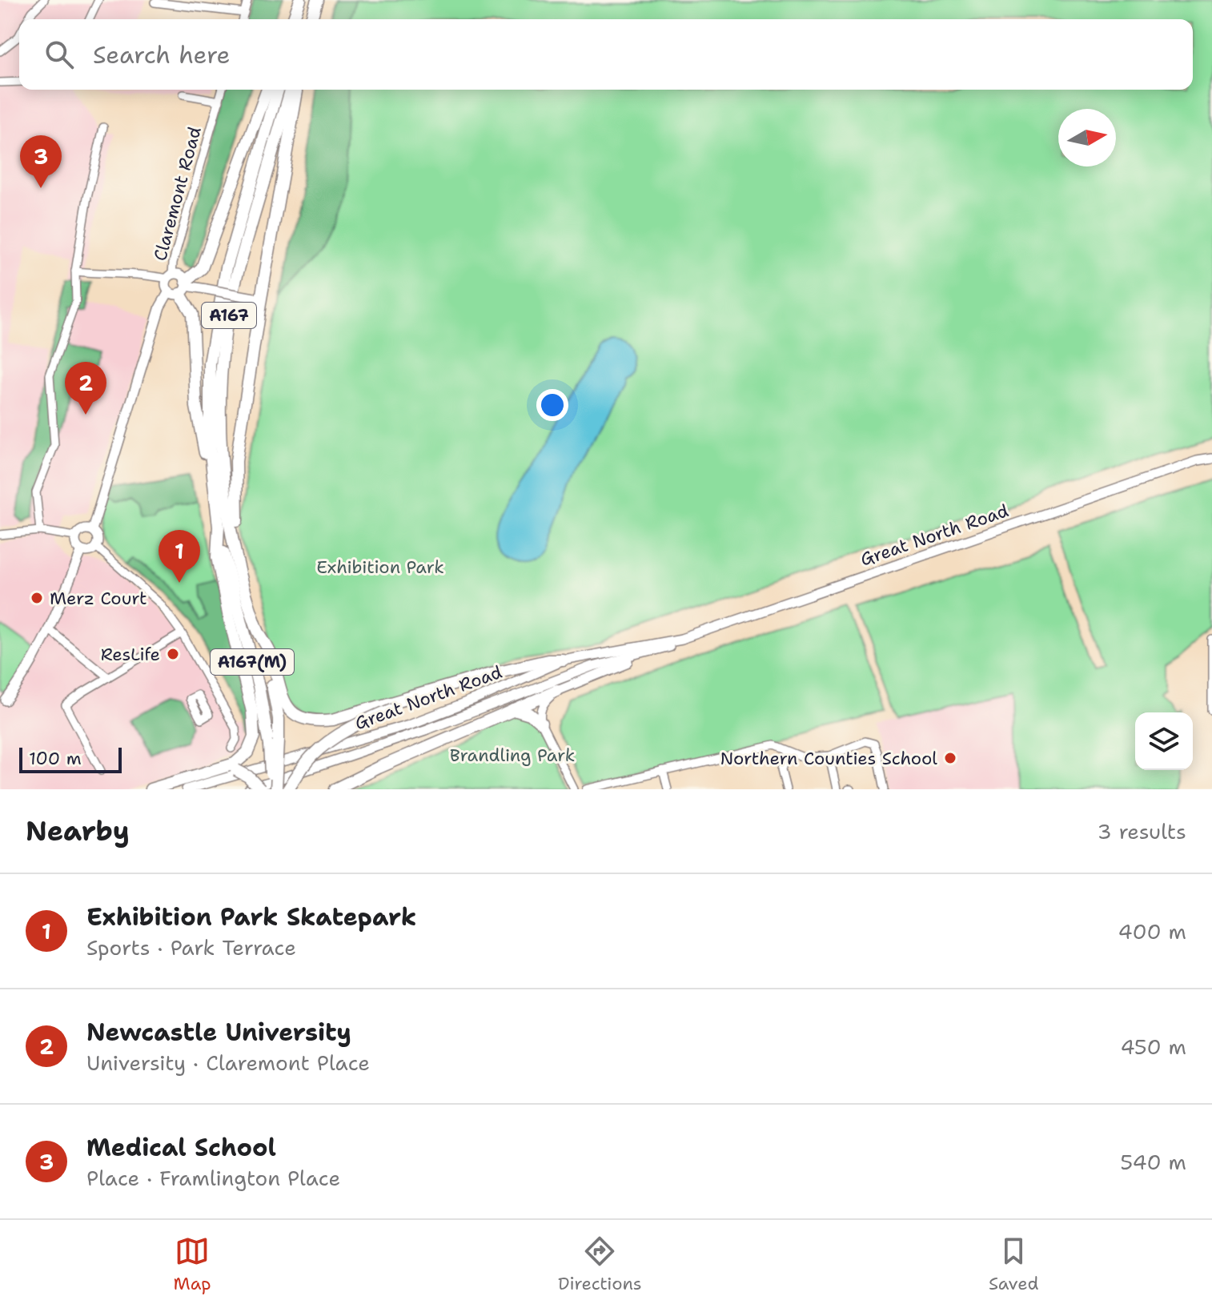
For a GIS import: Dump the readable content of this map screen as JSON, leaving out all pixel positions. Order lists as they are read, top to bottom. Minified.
{"streets":{"highway":["A167","A167(M)"],"main road":["Great North Road"],"street":["Claremont Road"]},"crossings":[["A167","A167(M)"]],"parks":["Exhibition Park","Brandling Park"],"places":["Merz Court","ResLife","Northern Counties School"],"scale_bar":"100 m","north":"right","page":{"search":"Search here","pins":["3","2","1"],"scale":"100 m","heading":["Nearby","3 results"],"list":[{"mark":"1","name":"Exhibition Park Skatepark","note":"Sports · Park Terrace","value":"400 m"},{"mark":"2","name":"Newcastle University","note":"University · Claremont Place","value":"450 m"},{"mark":"3","name":"Medical School","note":"Place · Framlington Place","value":"540 m"}],"nav":["Map","Directions","Saved"]}}
